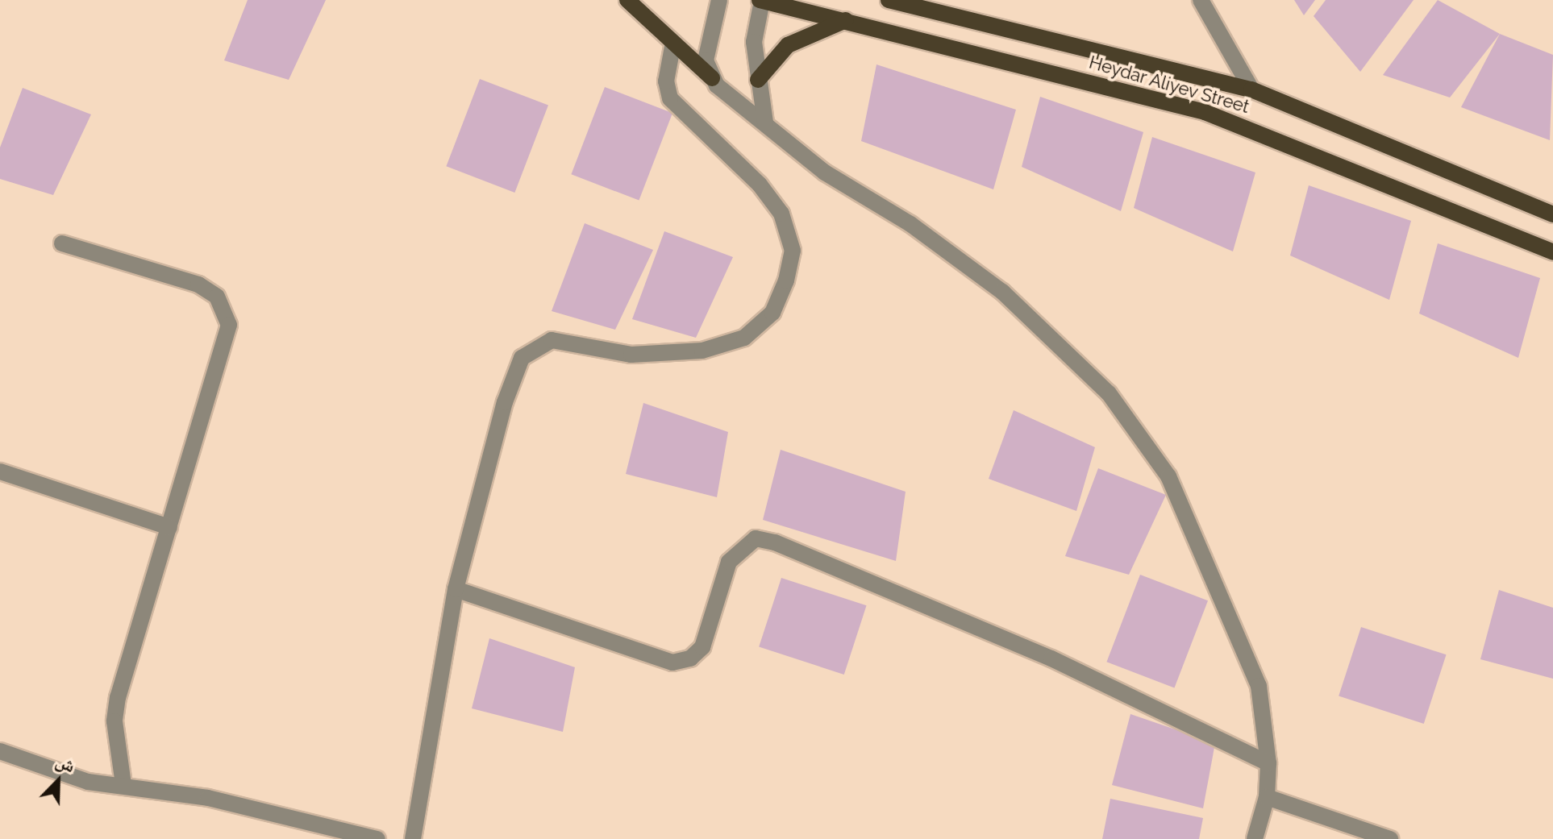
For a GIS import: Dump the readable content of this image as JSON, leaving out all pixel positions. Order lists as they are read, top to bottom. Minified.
{"streets":{"main road":["Heydar Aliyev Street"]},"north":"top right"}
